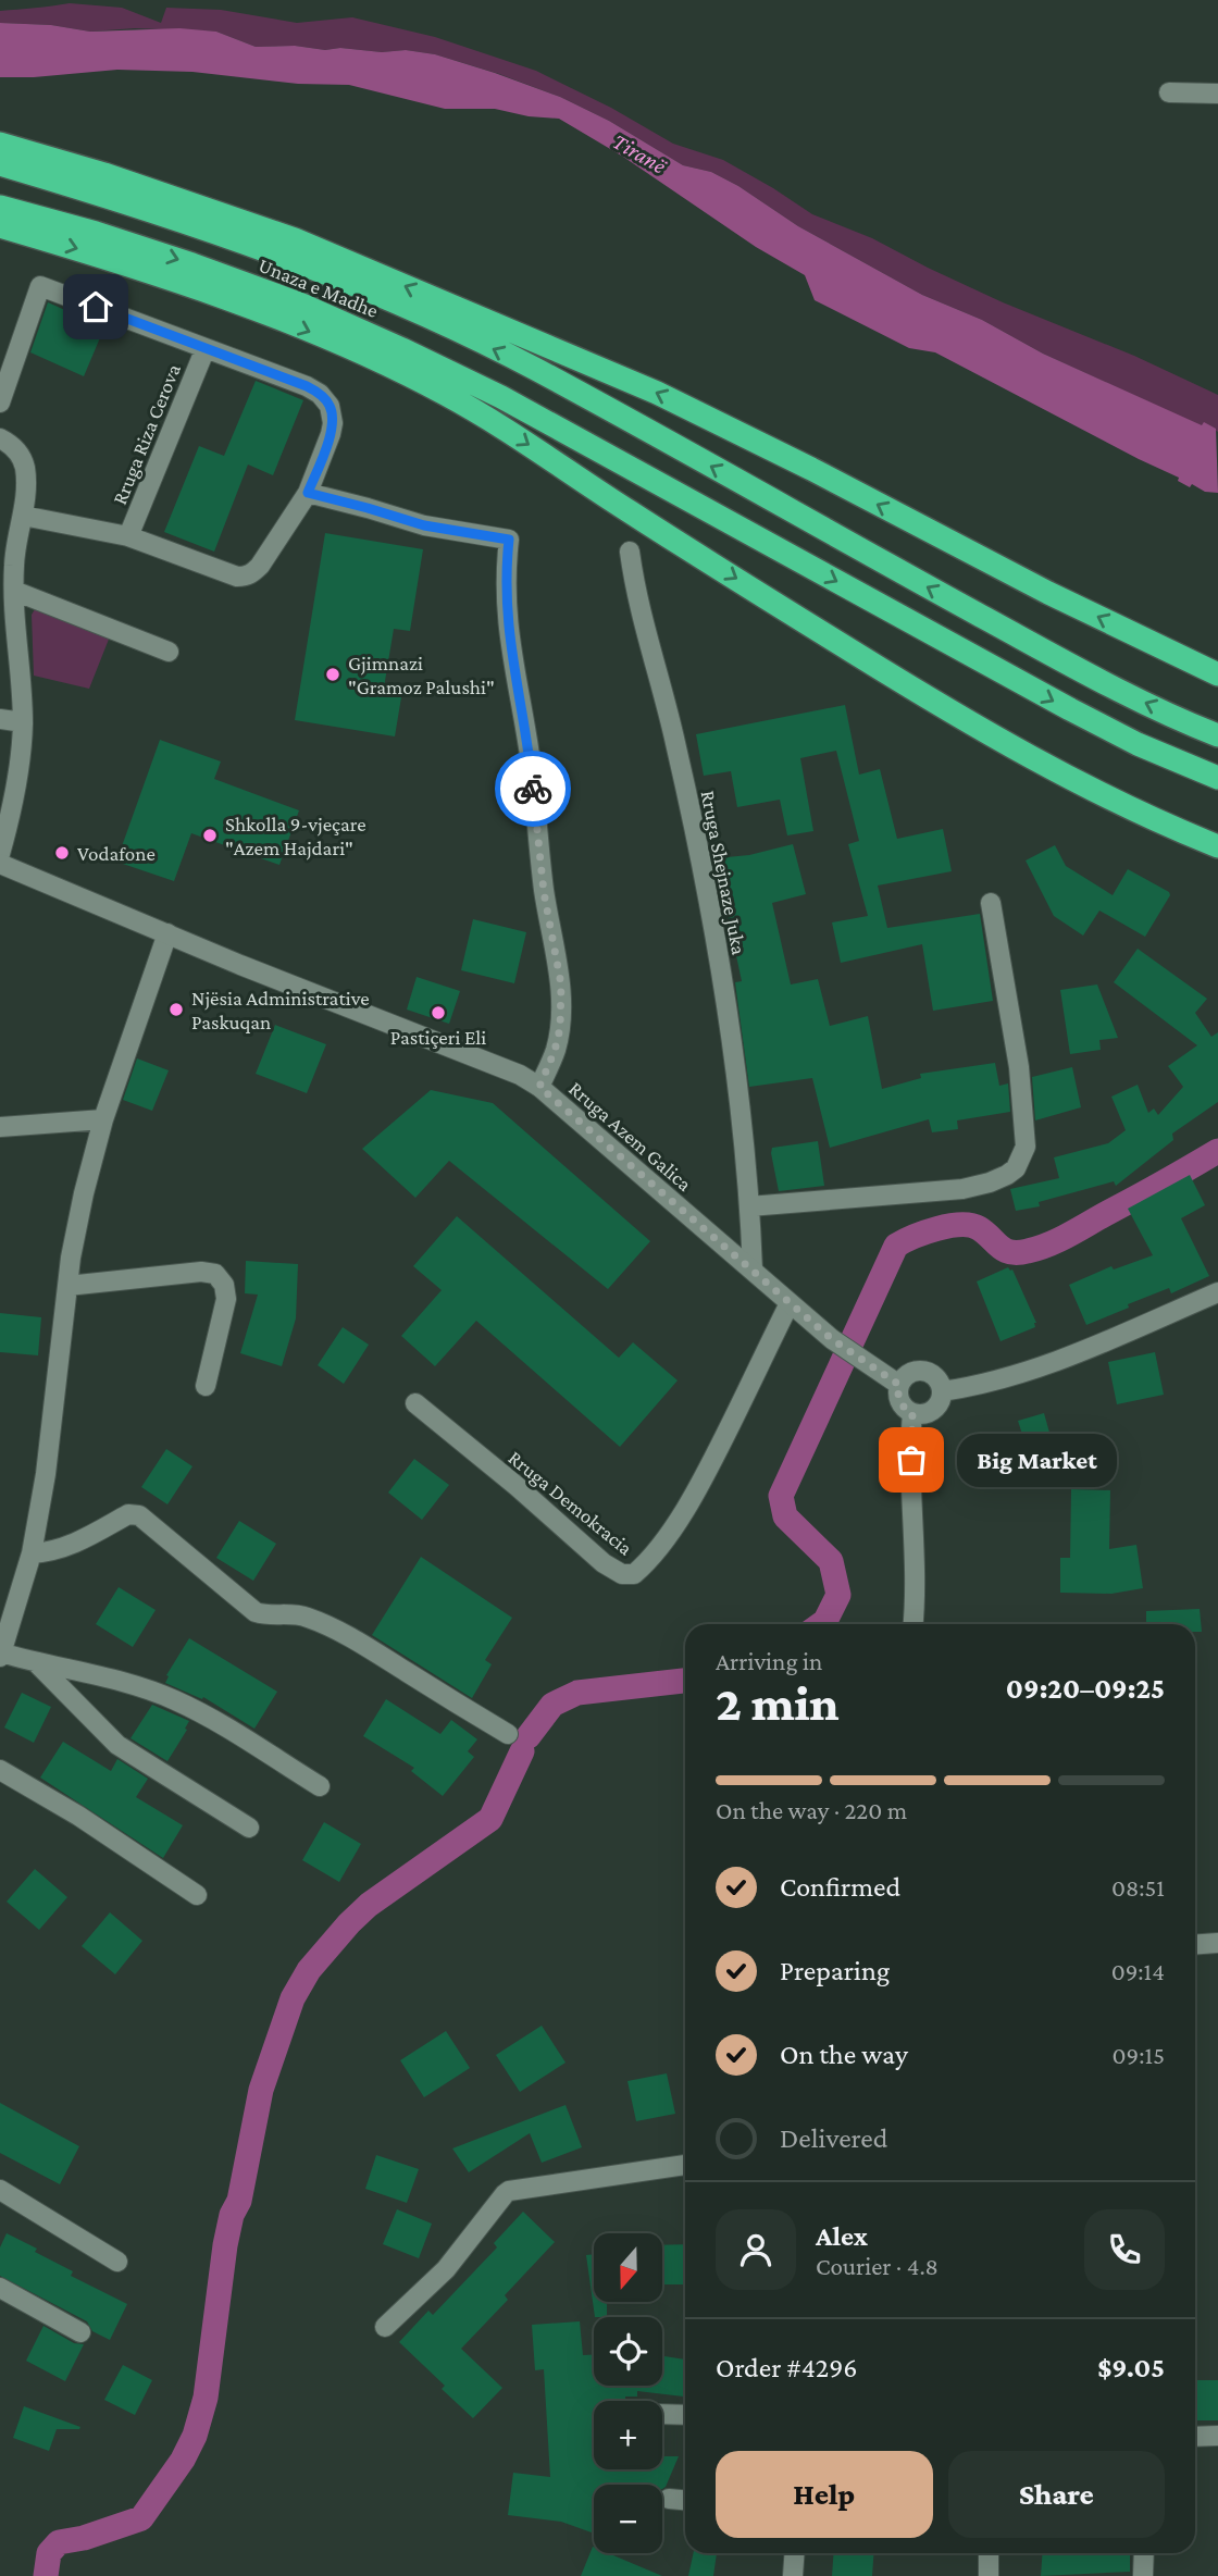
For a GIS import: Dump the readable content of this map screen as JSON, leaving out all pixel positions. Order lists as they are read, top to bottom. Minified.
{"streets":{"highway":["Unaza e Madhe"],"street":["Rruga Riza Cerova","Rruga Shejnaze Juka","Rruga Azem Galica","Rruga Demokracia"]},"crossings":[["Rruga Shejnaze Juka","Rruga Azem Galica"],["Rruga Azem Galica","Rruga Demokracia"]],"water":["Tiranë"],"places":["Gjimnazi \"Gramoz Palushi\"","Shkolla 9-vjeçare \"Azem Hajdari\"","Vodafone","Njësia Administrative Paskuqan","Pastiçeri Eli","Big Market"],"north":"bottom","page":{"bubble":"Big Market","heading":["2 min","Arriving in","09:20–09:25"],"panel":["Alex","Courier · 4.8","Order #4296","$9.05"],"bar":"On the way · 220 m","list":[["Confirmed","08:51"],["Preparing","09:14"],["On the way","09:15"],"Delivered"],"map_buttons":["+","−"],"buttons":["Help","Share"]}}
